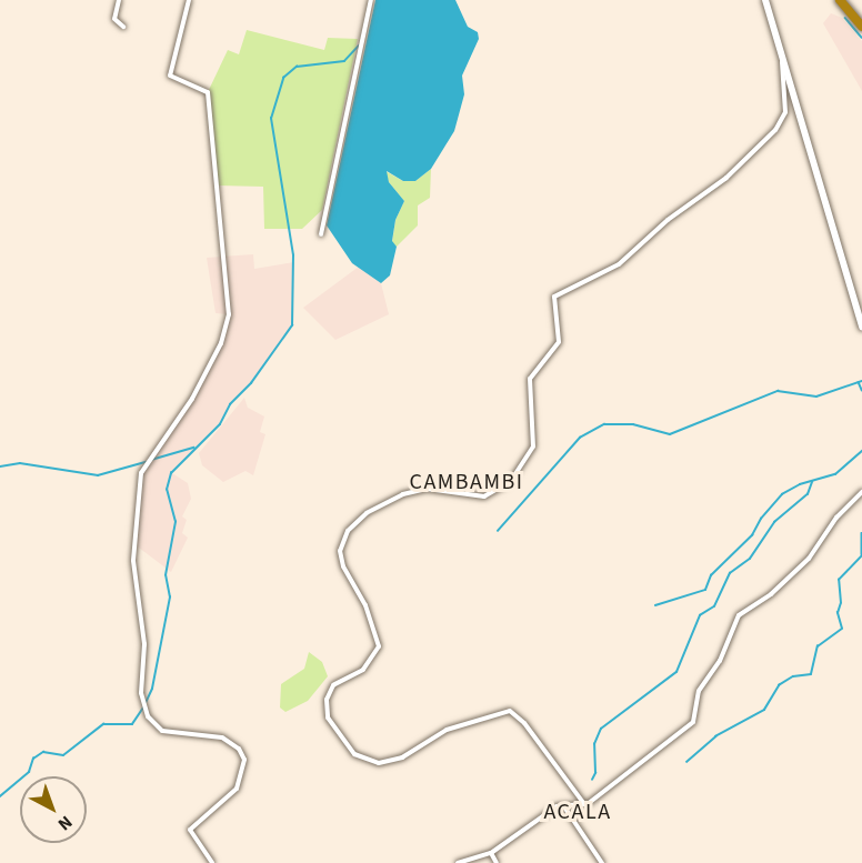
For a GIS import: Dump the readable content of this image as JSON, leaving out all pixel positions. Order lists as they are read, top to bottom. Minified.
{"districts":["CAMBAMBI","ACALA"],"north":"bottom right"}
